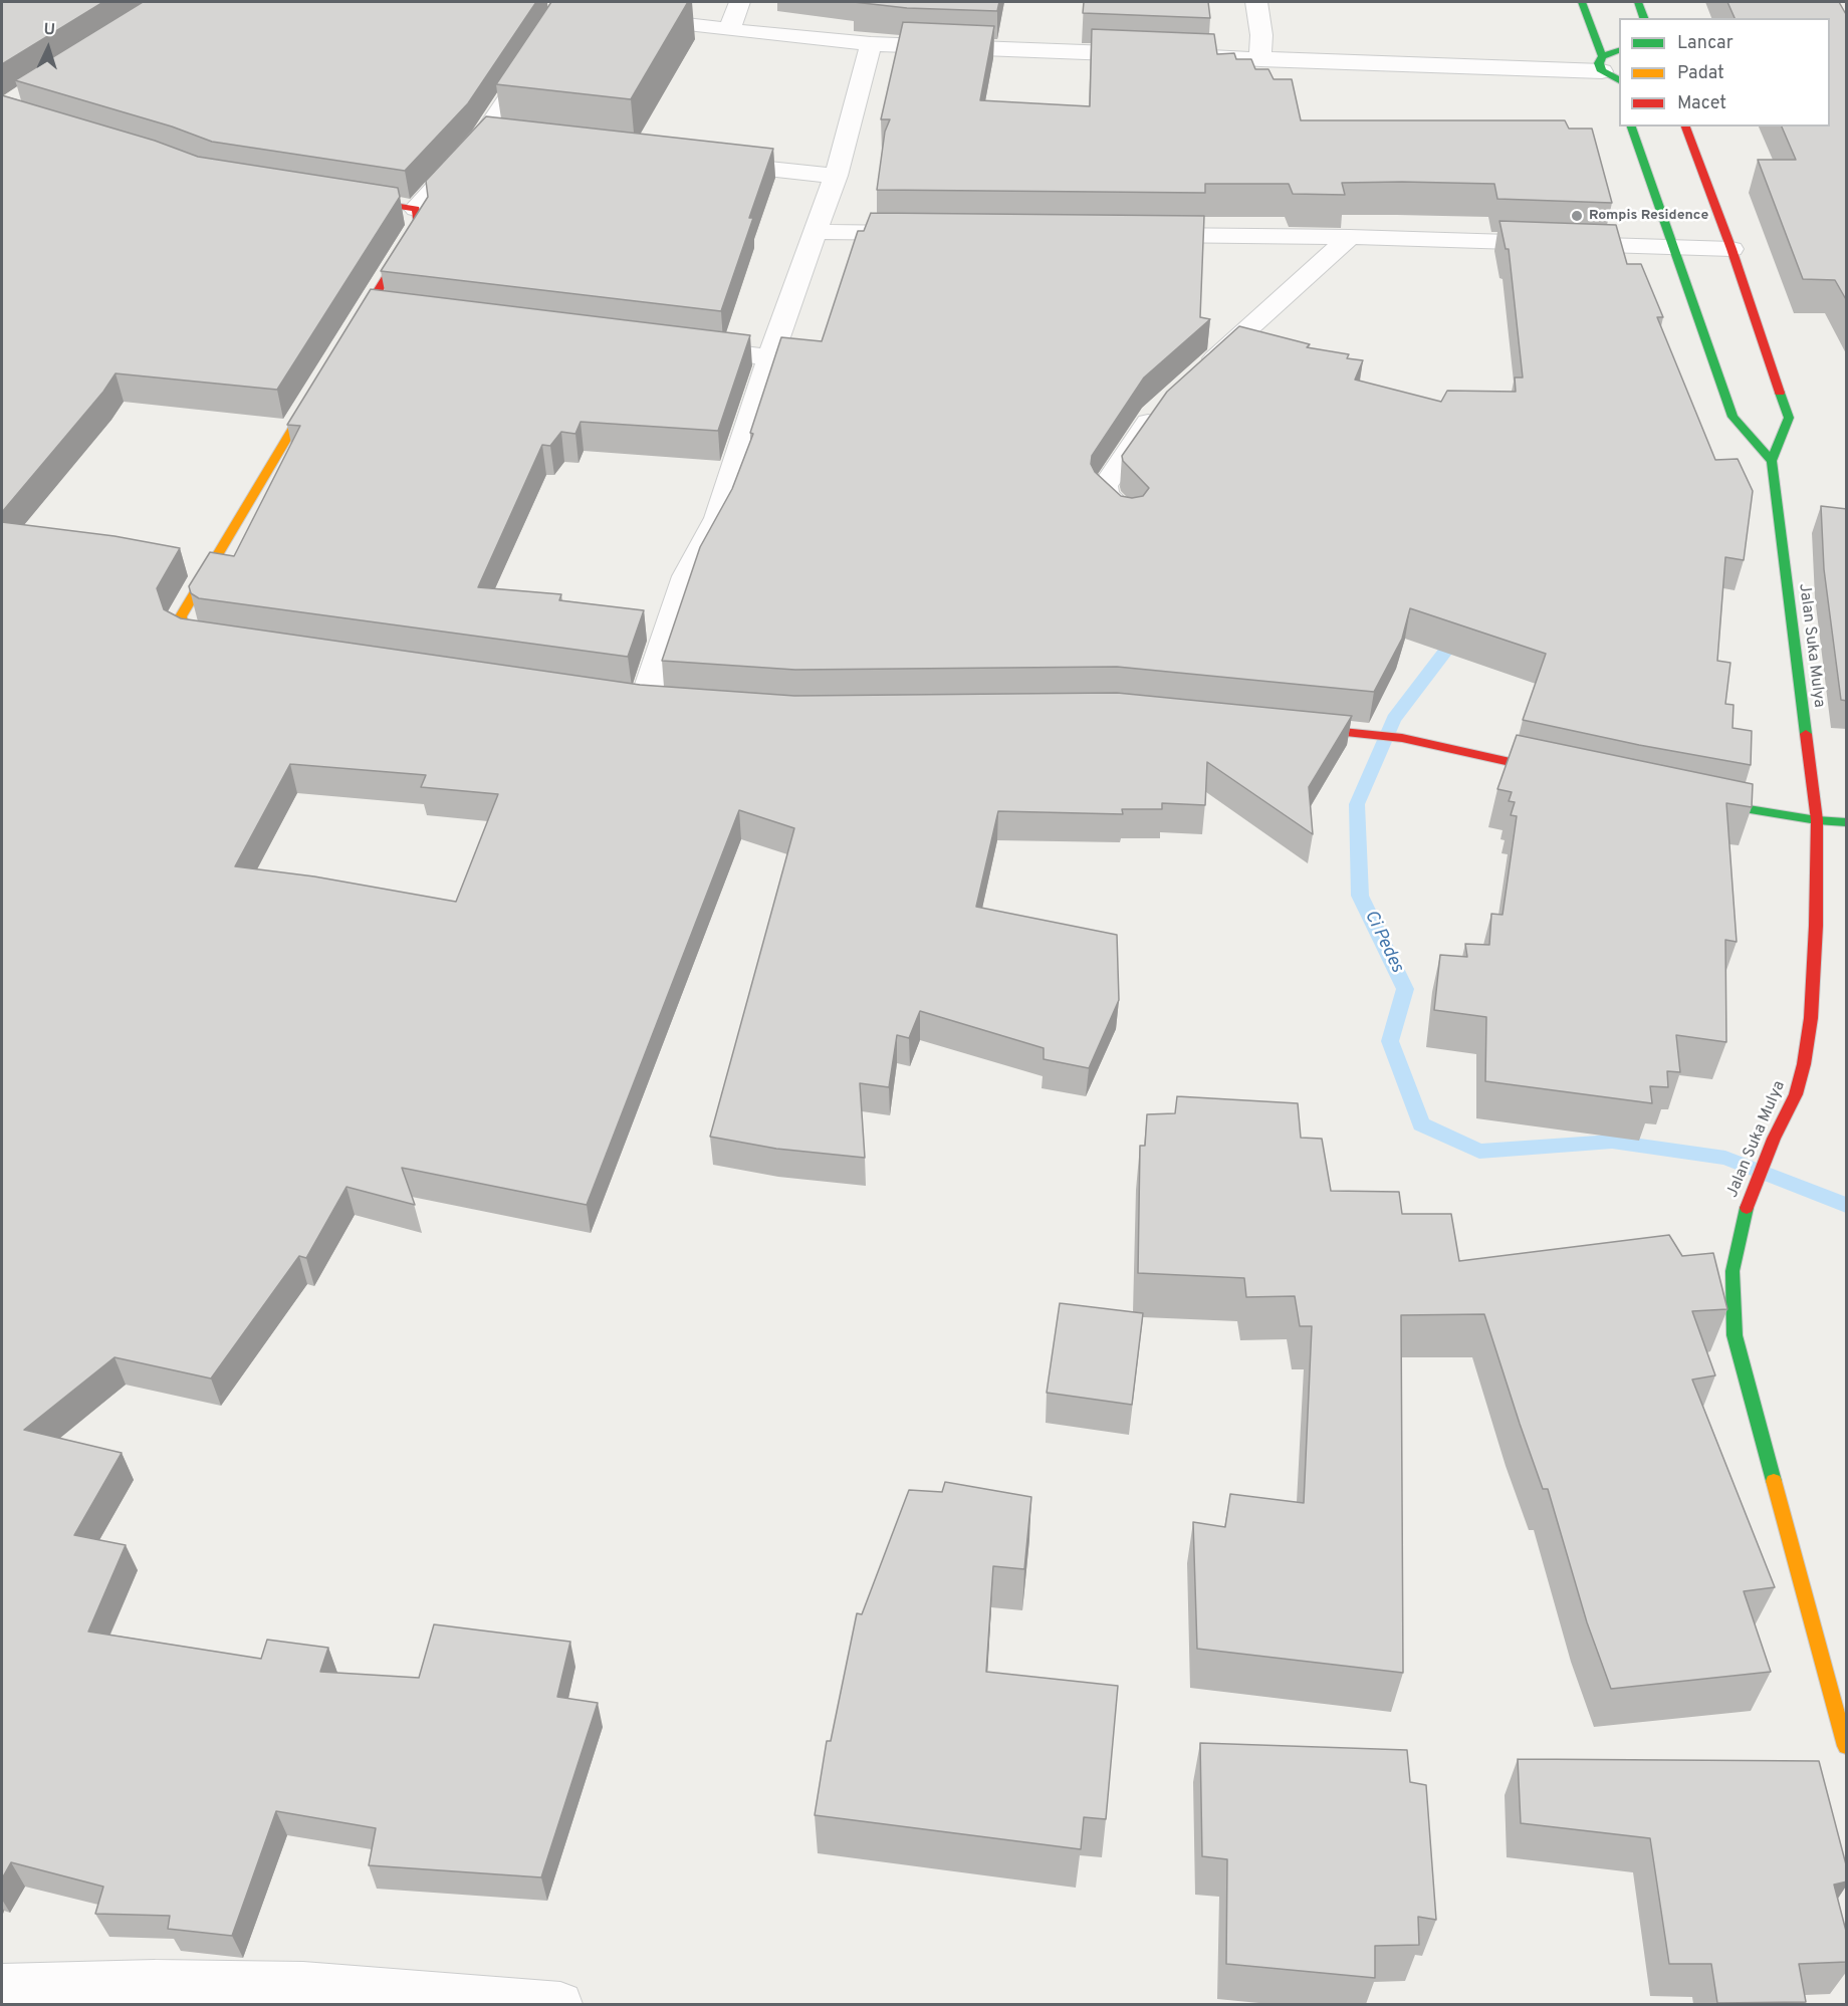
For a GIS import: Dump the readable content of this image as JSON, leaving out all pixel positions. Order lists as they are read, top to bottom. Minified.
{"streets":{"street":["Jalan Suka Mulya"]},"water":["Ci Pedes"],"places":["Rompis Residence"],"legend":["Lancar","Padat","Macet"],"north":"top"}
